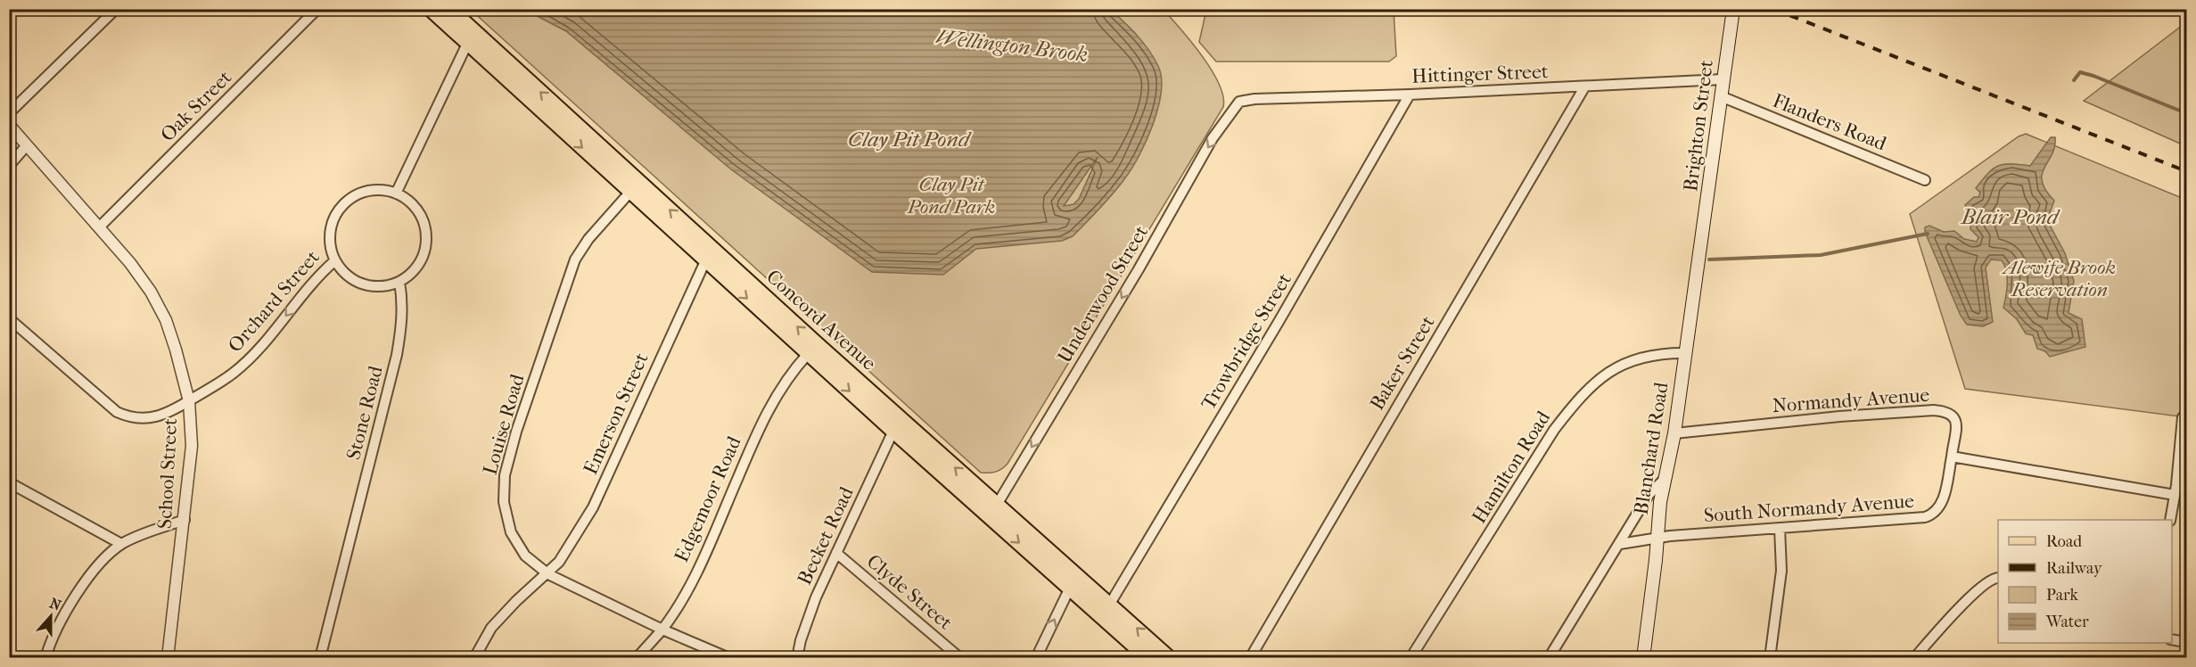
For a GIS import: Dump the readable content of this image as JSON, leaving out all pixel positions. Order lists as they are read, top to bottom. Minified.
{"streets":{"main road":["Brighton Street","Concord Avenue","Blanchard Road"],"street":["Hittinger Street","Oak Street","Flanders Road","Underwood Street","Orchard Street","Trowbridge Street","Baker Street","Normandy Avenue","Stone Road","Emerson Street","Louise Road","Hamilton Road","School Street","Edgemoor Road","South Normandy Avenue","Becket Road","Clyde Street"]},"crossings":[["Hittinger Street","Brighton Street"],["Hittinger Street","Underwood Street"],["Hittinger Street","Trowbridge Street"],["Hittinger Street","Baker Street"],["Oak Street","School Street"],["Flanders Road","Brighton Street"],["Brighton Street","Blanchard Road"],["Underwood Street","Concord Avenue"],["Orchard Street","Stone Road"],["Orchard Street","School Street"],["Concord Avenue","Trowbridge Street"],["Concord Avenue","Emerson Street"],["Concord Avenue","Louise Road"],["Concord Avenue","Edgemoor Road"],["Concord Avenue","Becket Road"],["Normandy Avenue","Blanchard Road"],["Normandy Avenue","South Normandy Avenue"],["Emerson Street","Louise Road"],["Louise Road","Edgemoor Road"],["Blanchard Road","Hamilton Road"],["Blanchard Road","South Normandy Avenue"],["Becket Road","Clyde Street"]],"one_way":["Underwood Street","Orchard Street"],"water":["Wellington Brook","Clay Pit Pond","Blair Pond"],"parks":["Clay Pit Pond Park","Alewife Brook Reservation"],"legend":["Road","Railway","Park","Water"],"north":"top"}
